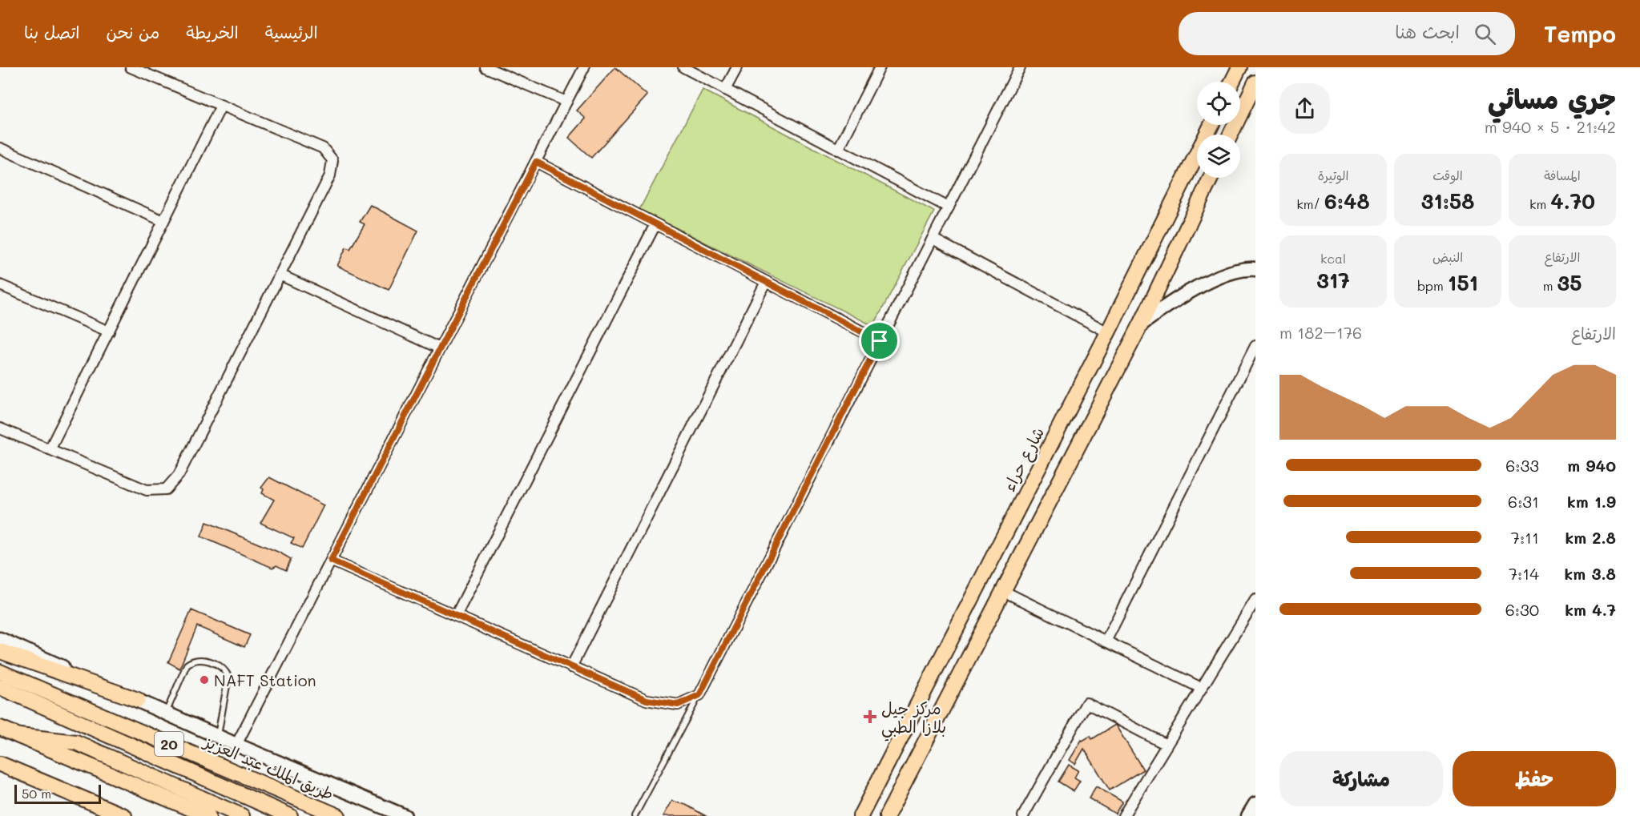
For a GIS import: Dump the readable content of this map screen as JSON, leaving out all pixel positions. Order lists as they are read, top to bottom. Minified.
{"streets":{"main road":["شارع حراء","20","طريق الملك عبد العزيز"]},"places":{"other":["NAFT Station"],"health":["مركز جيل بلازا الطبي"]},"scale_bar":"50 m","page":{"header":"Tempo","search":"ابحث هنا","nav":["الرئيسية","الخريطة","من نحن","اتصل بنا"],"heading":["جري مسائي","21:42 · 5 × 940 m"],"stats":[["المسافة","4.70 km"],["الوقت","31:58"],["الوتيرة","6:48 /km"],["الارتفاع","35 m"],["النبض","151 bpm"],["kcal","317"]],"chart":["الارتفاع","176–182 m"],"list":[{"name":"940 m","note":"6:33"},{"name":"1.9 km","note":"6:31"},{"name":"2.8 km","note":"7:11"},{"name":"3.8 km","note":"7:14"},{"name":"4.7 km","note":"6:30"}],"buttons":["حفظ","مشاركة"],"scale":"50 m"}}
